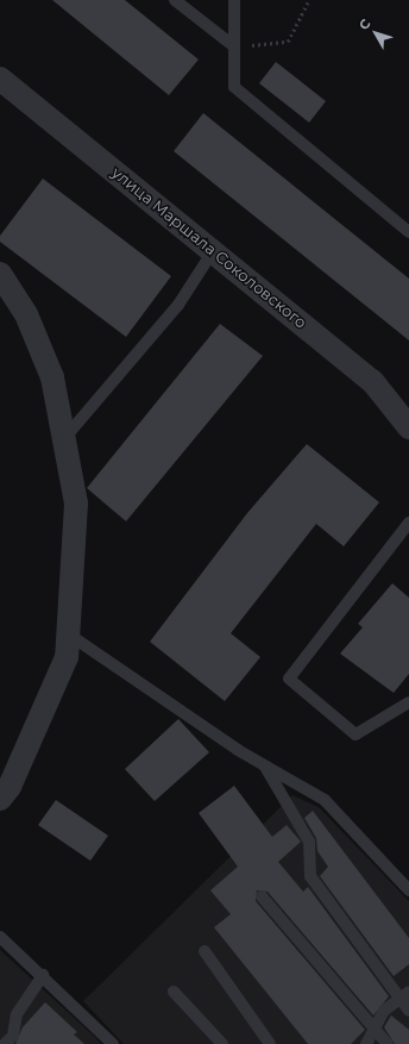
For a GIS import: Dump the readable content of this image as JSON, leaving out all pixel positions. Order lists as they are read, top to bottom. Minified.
{"streets":{"street":["улица Маршала Соколовского"]},"north":"top left"}
